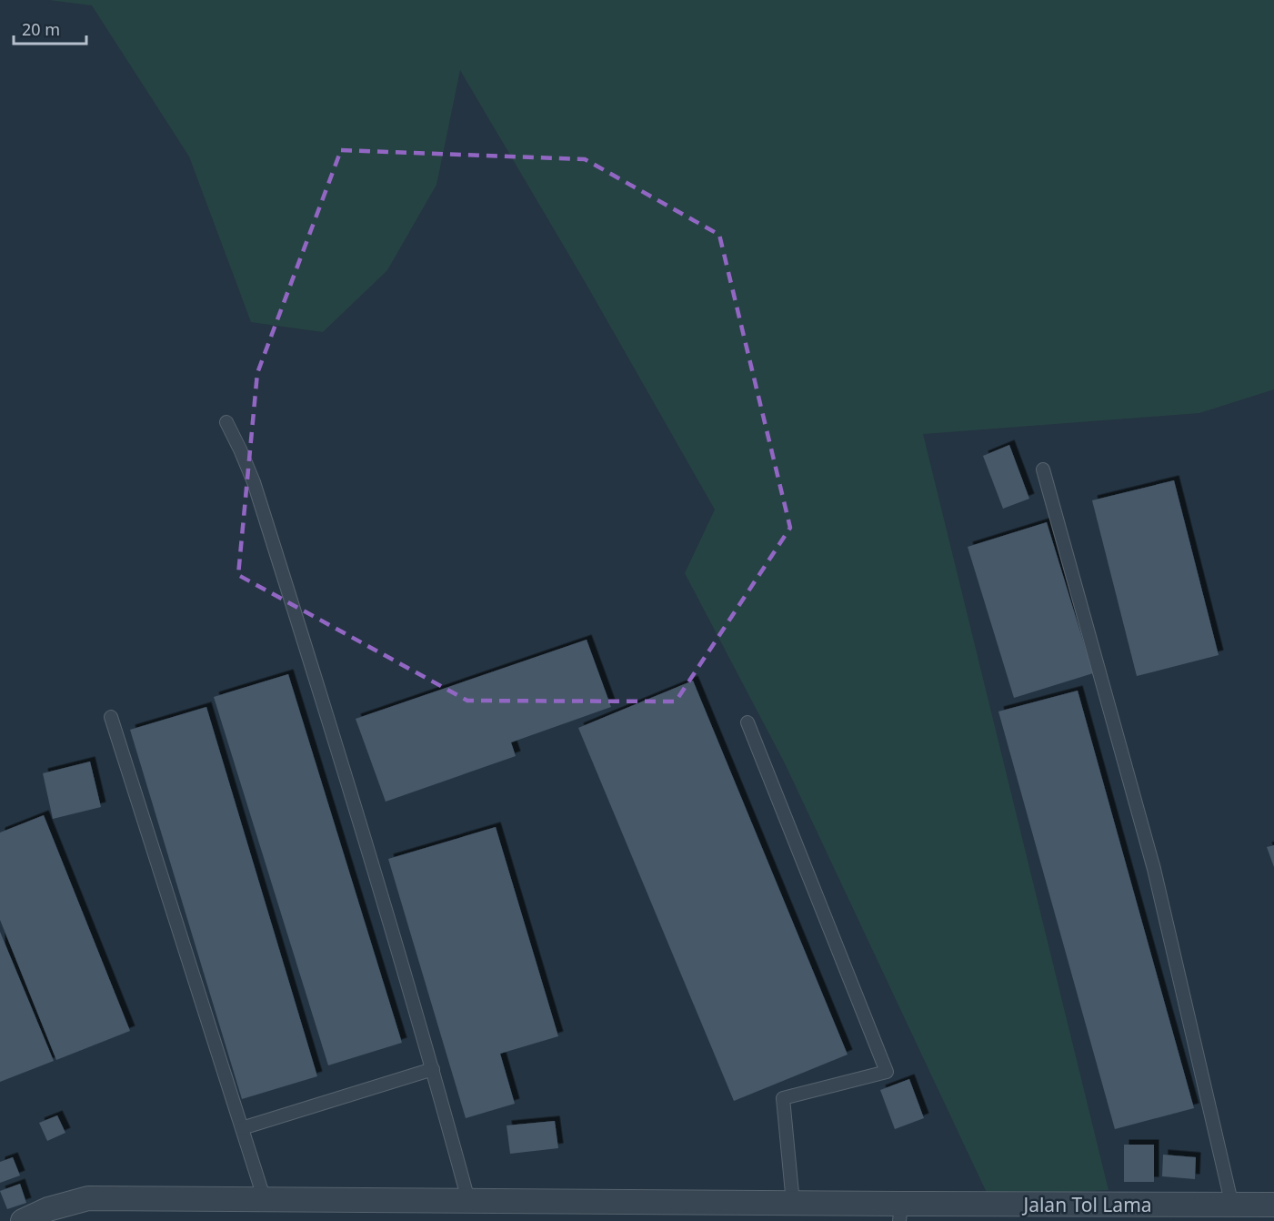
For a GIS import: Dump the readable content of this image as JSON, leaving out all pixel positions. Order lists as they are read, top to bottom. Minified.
{"streets":{"street":["Jalan Tol Lama"]},"scale_bar":"20 m"}
